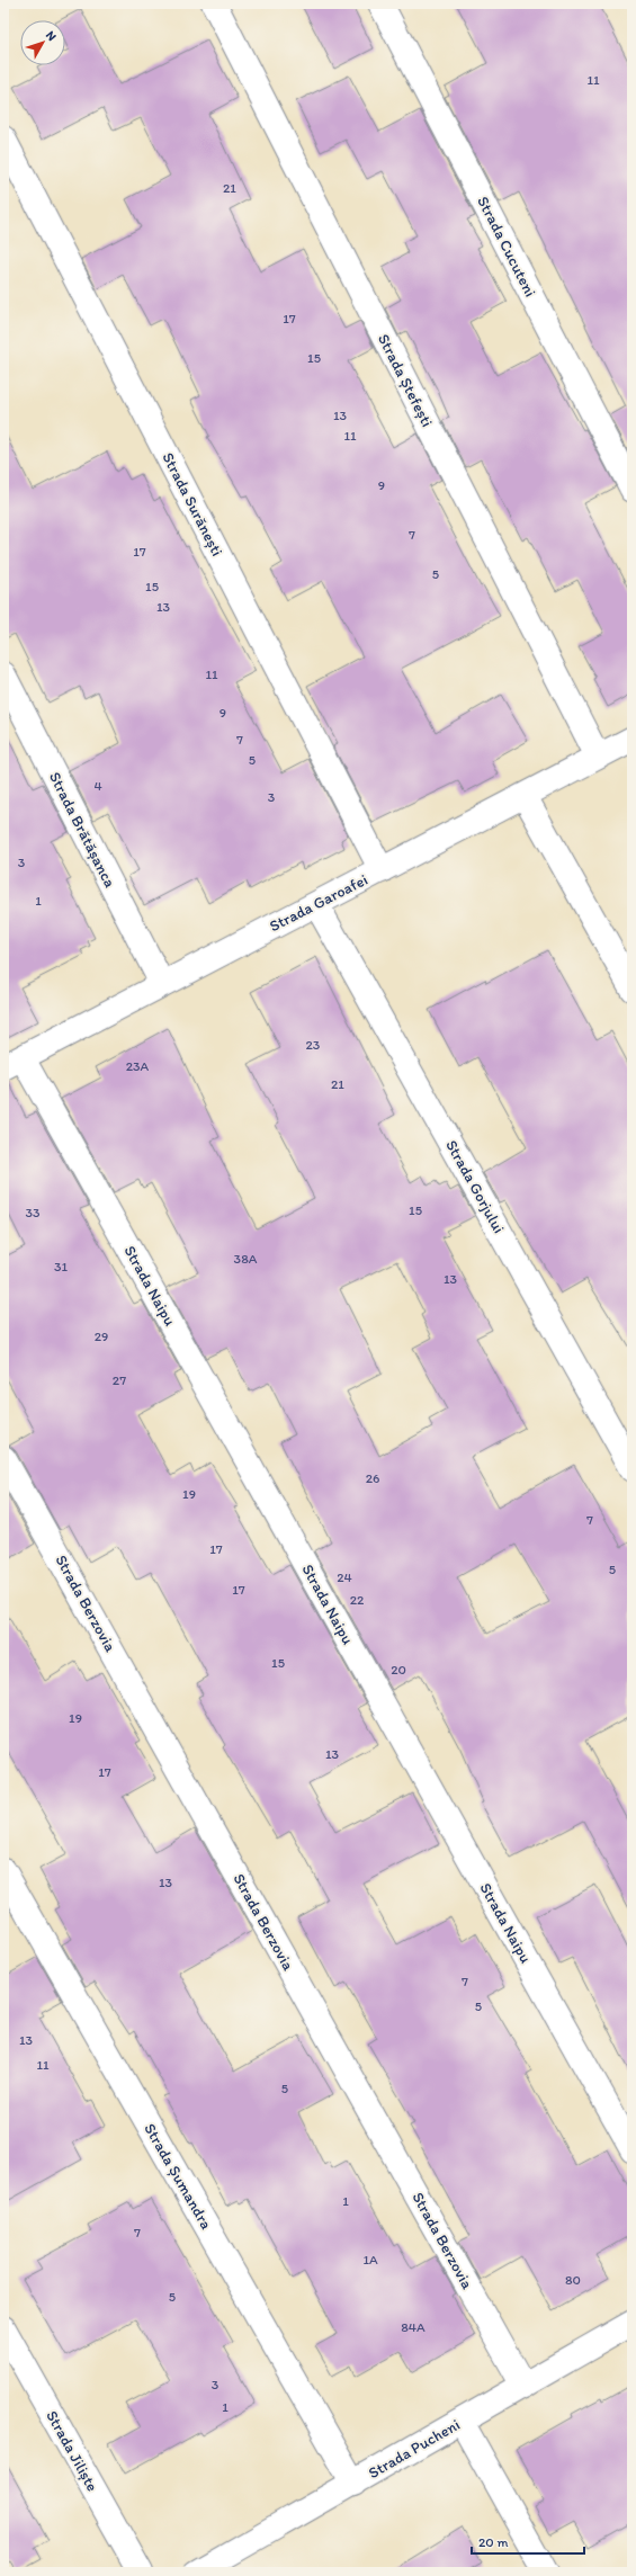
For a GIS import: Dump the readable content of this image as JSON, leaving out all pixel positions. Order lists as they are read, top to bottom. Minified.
{"streets":{"street":["Strada Cucuteni","Strada Ștefești","Strada Surănești","Strada Brătășanca","Strada Garoafei","Strada Gorjului","Strada Naipu","Strada Berzovia","Strada Șumandra","Strada Pucheni","Strada Jiliște"]},"crossings":[["Strada Ștefești","Strada Garoafei"],["Strada Surănești","Strada Garoafei"],["Strada Brătășanca","Strada Garoafei"],["Strada Garoafei","Strada Gorjului"],["Strada Garoafei","Strada Naipu"],["Strada Berzovia","Strada Pucheni"],["Strada Șumandra","Strada Pucheni"]],"house_numbers":["11","21","17","15","13","11","9","7","17","5","15","13","11","9","7","5","4","3","3","1","23","23A","21","15","33","38A","31","13","29","27","26","19","7","17","5","24","17","22","15","20","19","13","17","13","7","5","13","11","5","1","7","1A","80","5","84A","3","1"],"scale_bar":"20 m","north":"top right"}
